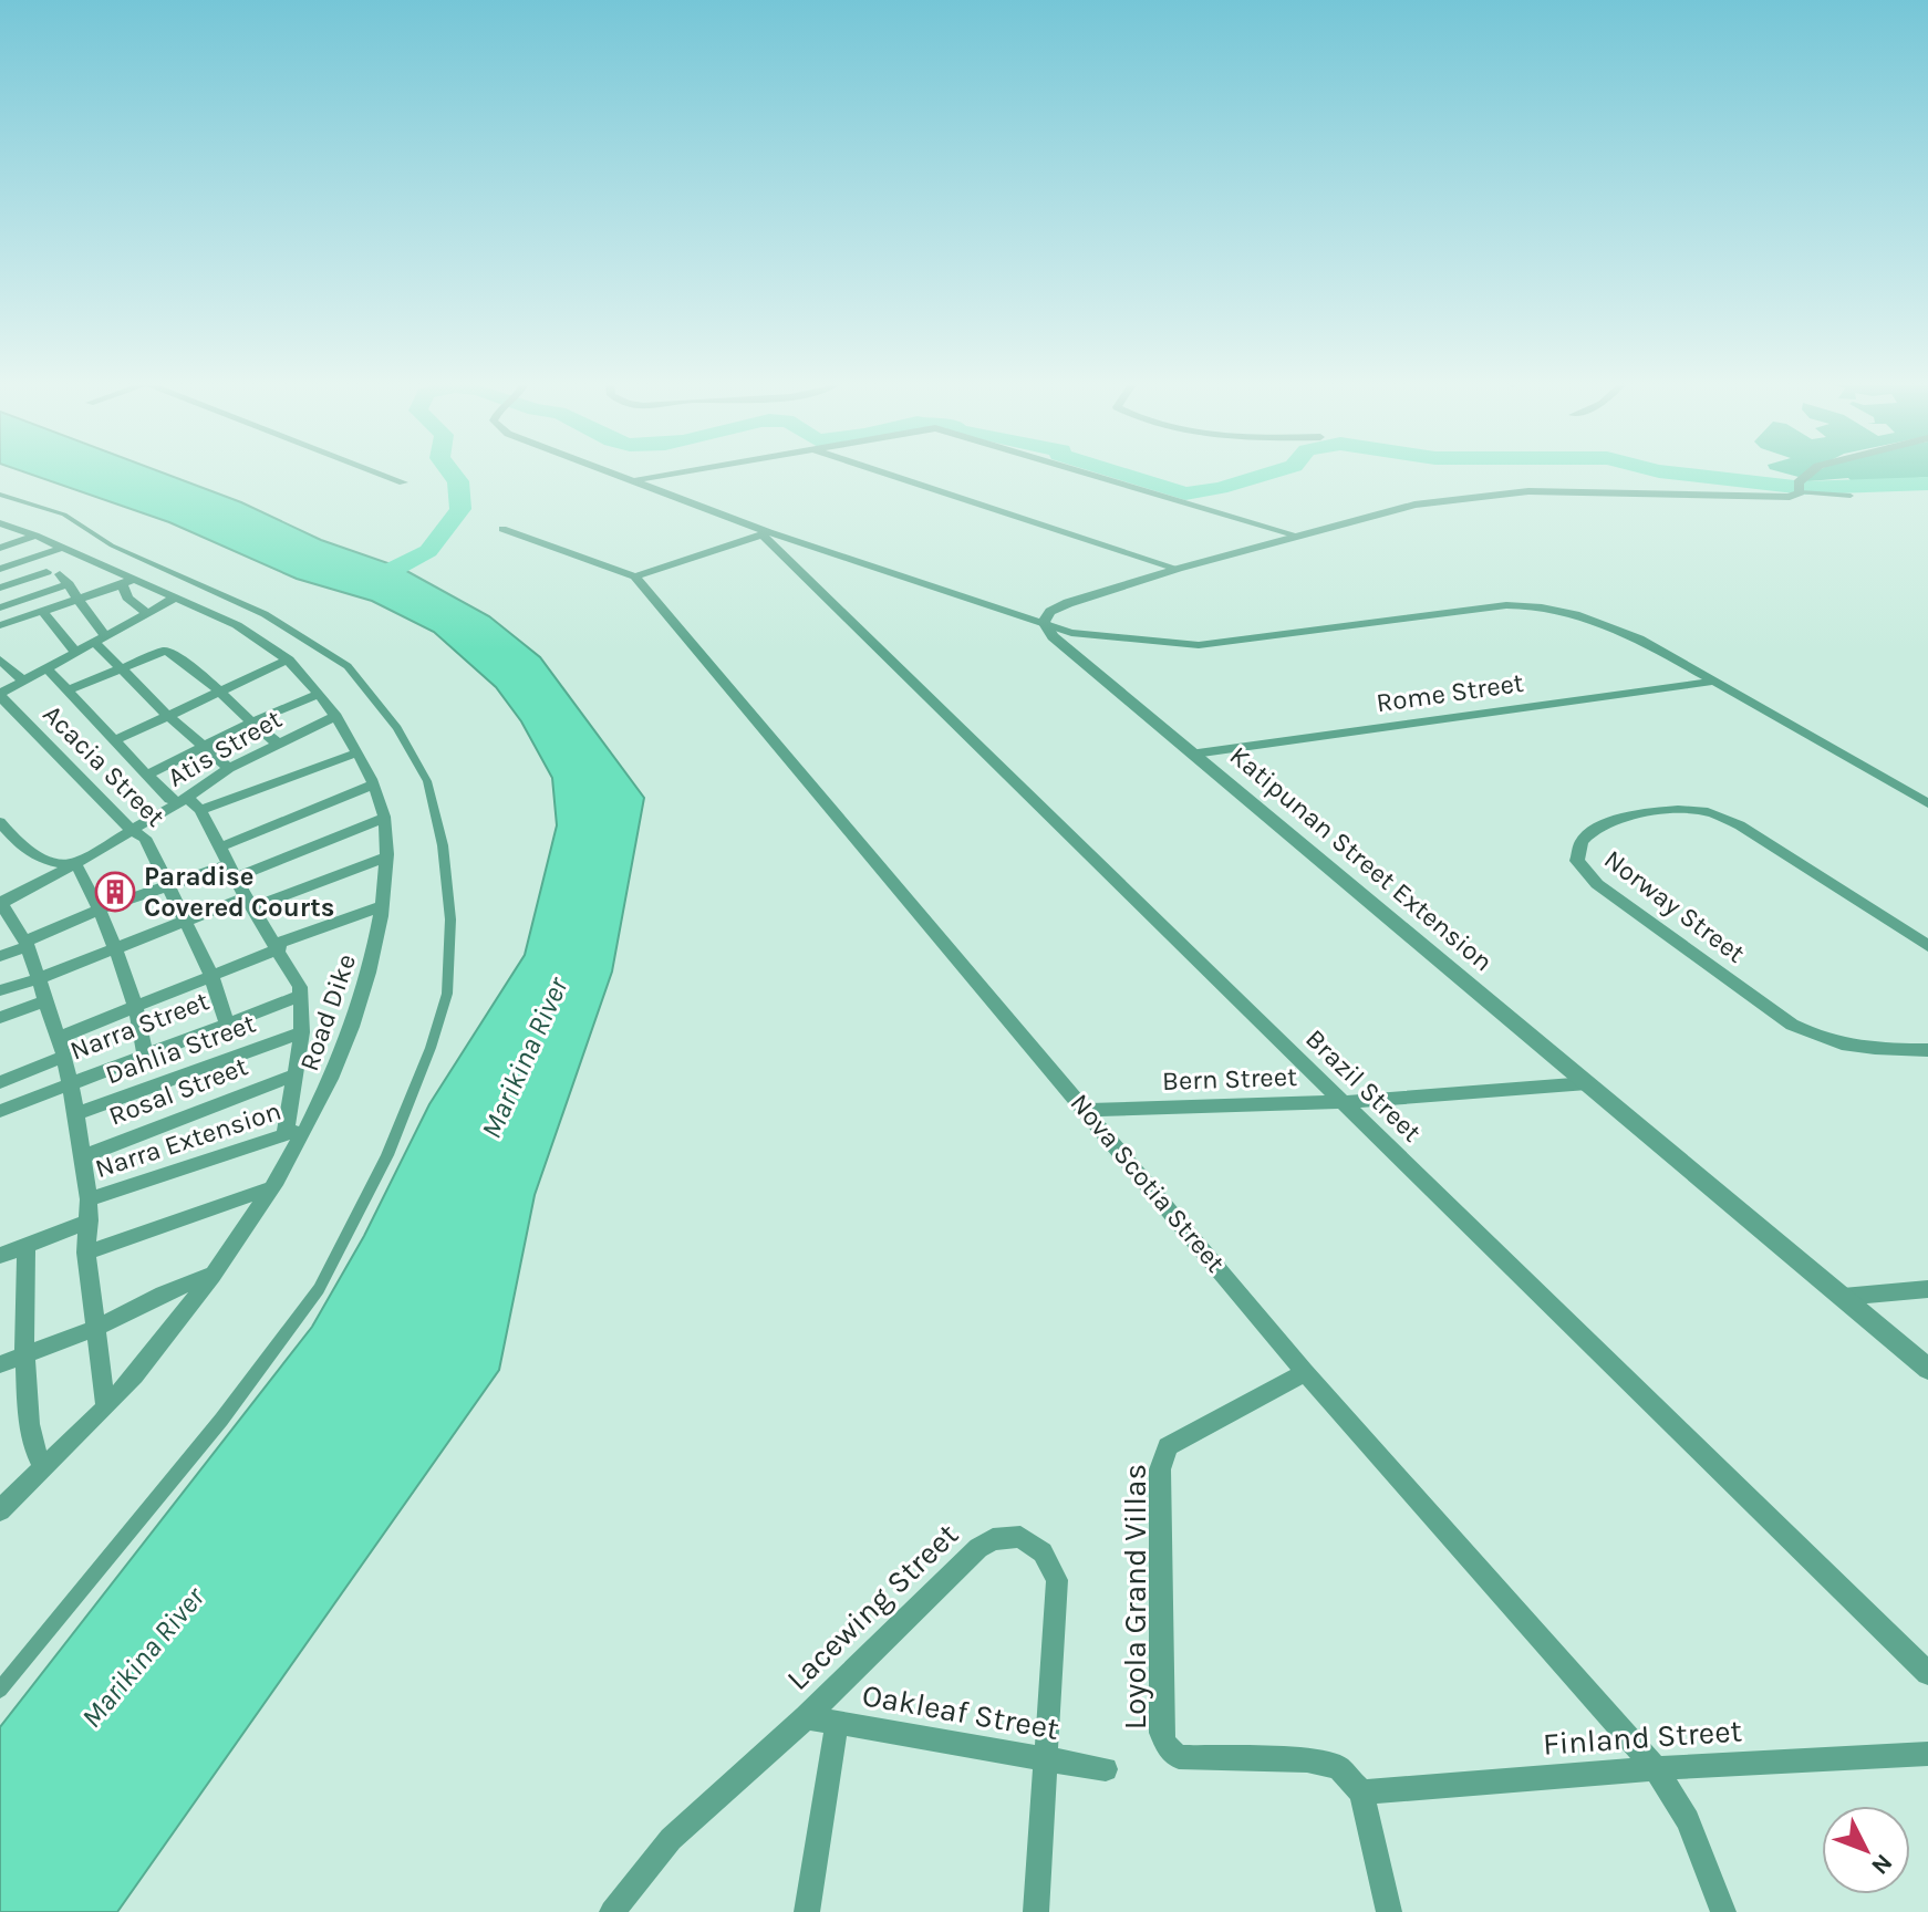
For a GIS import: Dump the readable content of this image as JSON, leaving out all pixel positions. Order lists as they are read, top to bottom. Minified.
{"streets":{"street":["Rome Street","Atis Street","Acacia Street","Katipunan Street Extension","Norway Street","Road Dike","Narra Street","Dahlia Street","Bern Street","Brazil Street","Rosal Street","Narra Extension","Nova Scotia Street","Loyola Grand Villas","Lacewing Street","Oakleaf Street","Finland Street"]},"crossings":[["Rome Street","Katipunan Street Extension"],["Atis Street","Acacia Street"],["Atis Street","Road Dike"],["Acacia Street","Narra Street"],["Katipunan Street Extension","Bern Street"],["Road Dike","Narra Extension"],["Bern Street","Brazil Street"],["Bern Street","Nova Scotia Street"],["Nova Scotia Street","Loyola Grand Villas"],["Nova Scotia Street","Finland Street"],["Loyola Grand Villas","Finland Street"],["Lacewing Street","Oakleaf Street"]],"water":["Marikina River"],"places":{"building":["Paradise Covered Courts"]},"north":"bottom right"}
